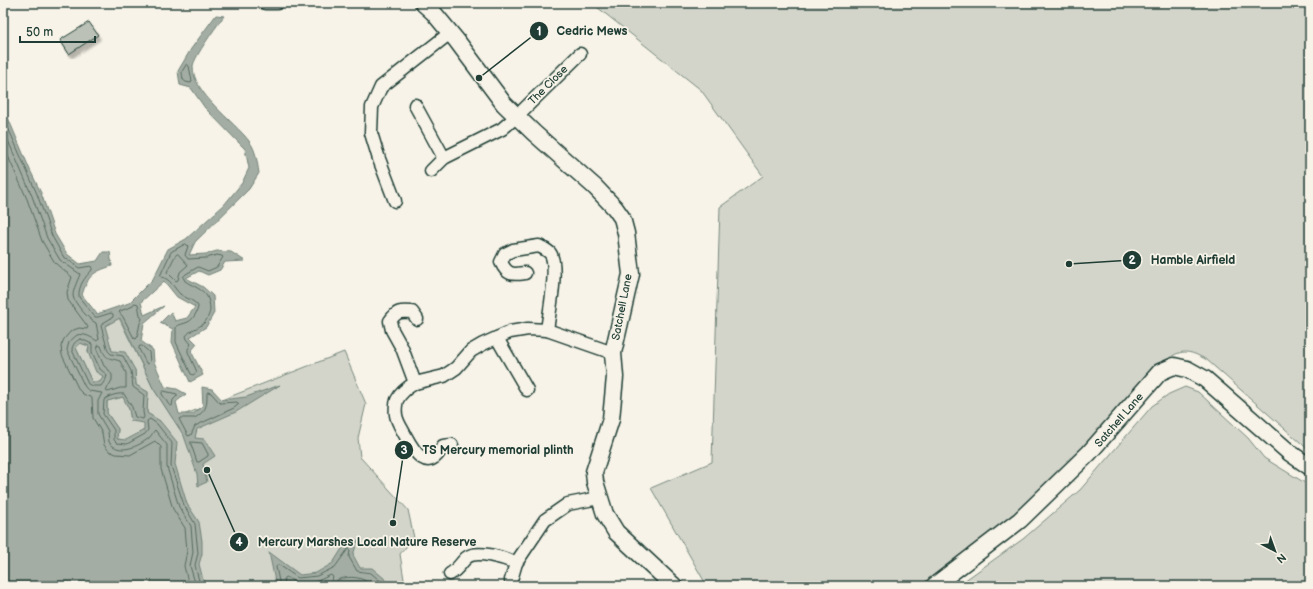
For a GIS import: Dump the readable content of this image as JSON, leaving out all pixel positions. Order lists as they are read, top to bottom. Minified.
{"streets":{"street":["The Close","Satchell Lane"]},"crossings":[["The Close","Satchell Lane"]],"places":["Cedric Mews","Hamble Airfield","Mercury Marshes Local Nature Reserve","TS Mercury memorial plinth"],"scale_bar":"50 m","north":"bottom right"}
